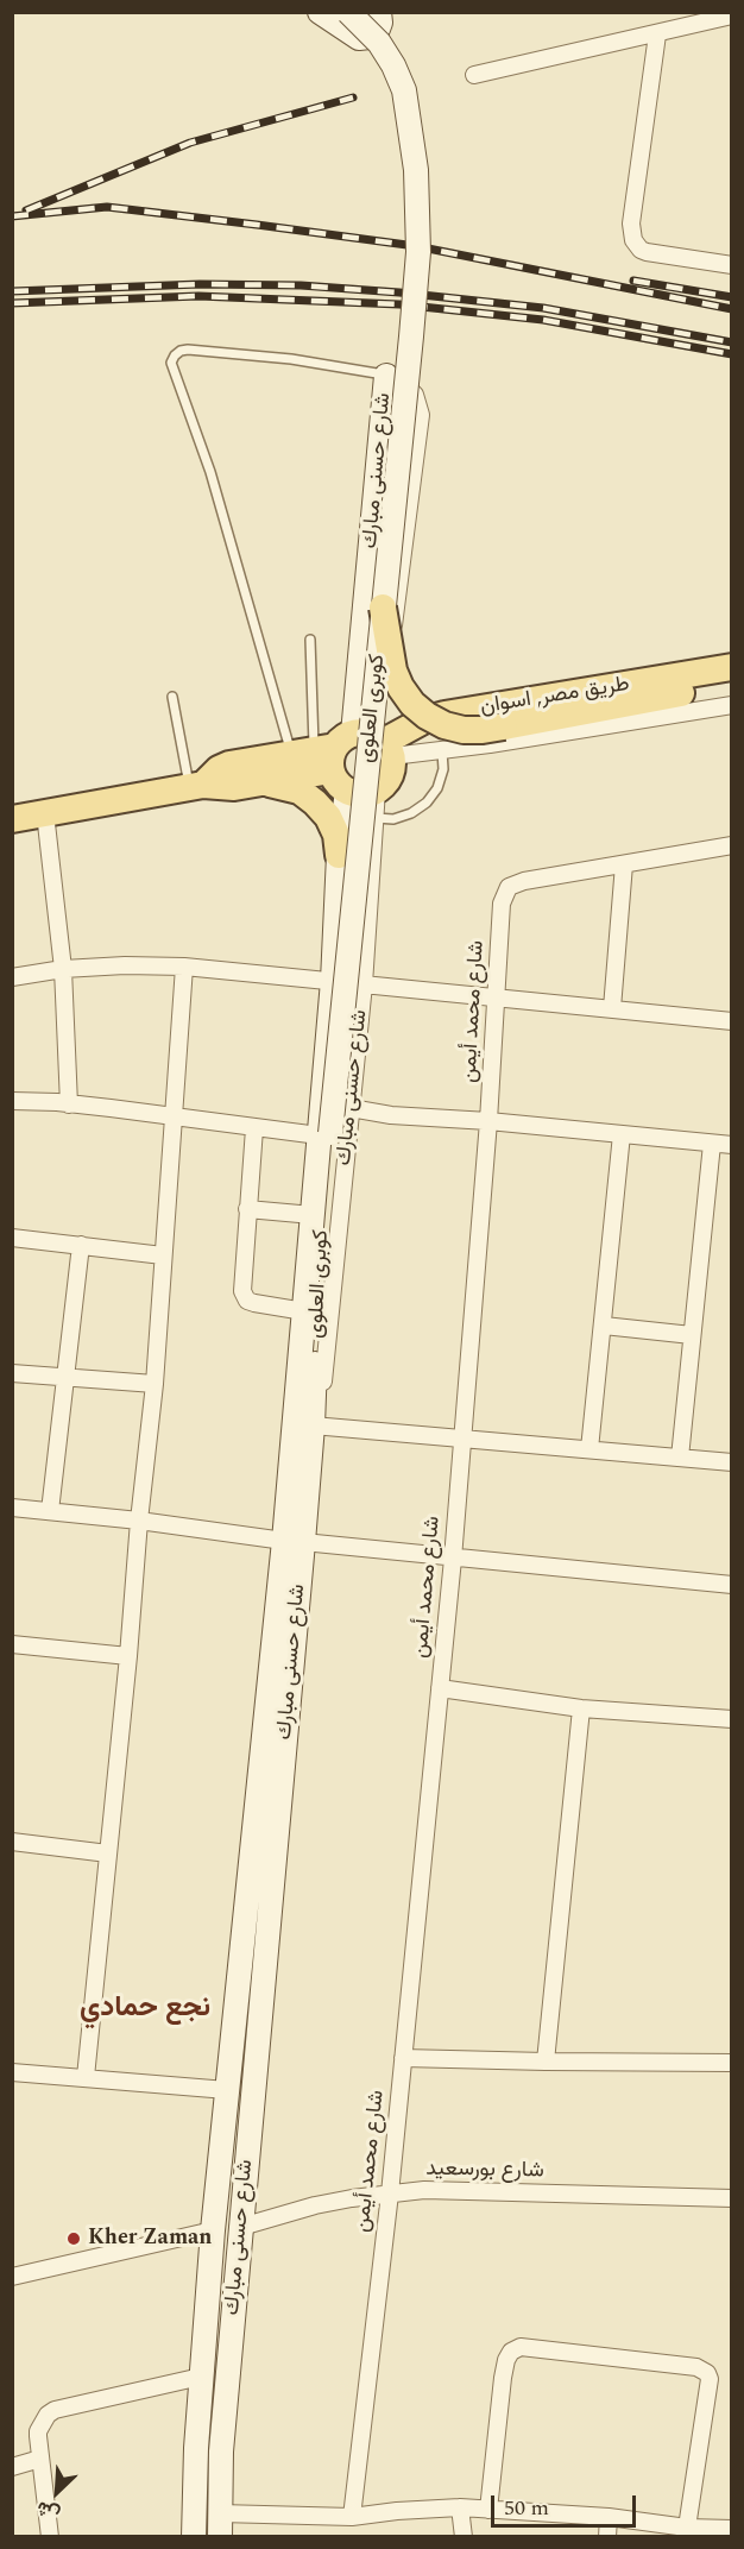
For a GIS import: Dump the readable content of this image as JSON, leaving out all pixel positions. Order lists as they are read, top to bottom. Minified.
{"streets":{"main road":["شارع حسنى مبارك","طريق مصر, اسوان","كوبرى العلوى"],"street":["شارع محمد أيمن","شارع بورسعيد"]},"crossings":[["شارع حسنى مبارك","طريق مصر, اسوان"],["شارع حسنى مبارك","كوبرى العلوى"],["شارع حسنى مبارك","شارع بورسعيد"],["شارع محمد أيمن","شارع بورسعيد"]],"districts":["نجع حمادي"],"places":["Kher Zaman"],"scale_bar":"50 m","north":"bottom left"}
